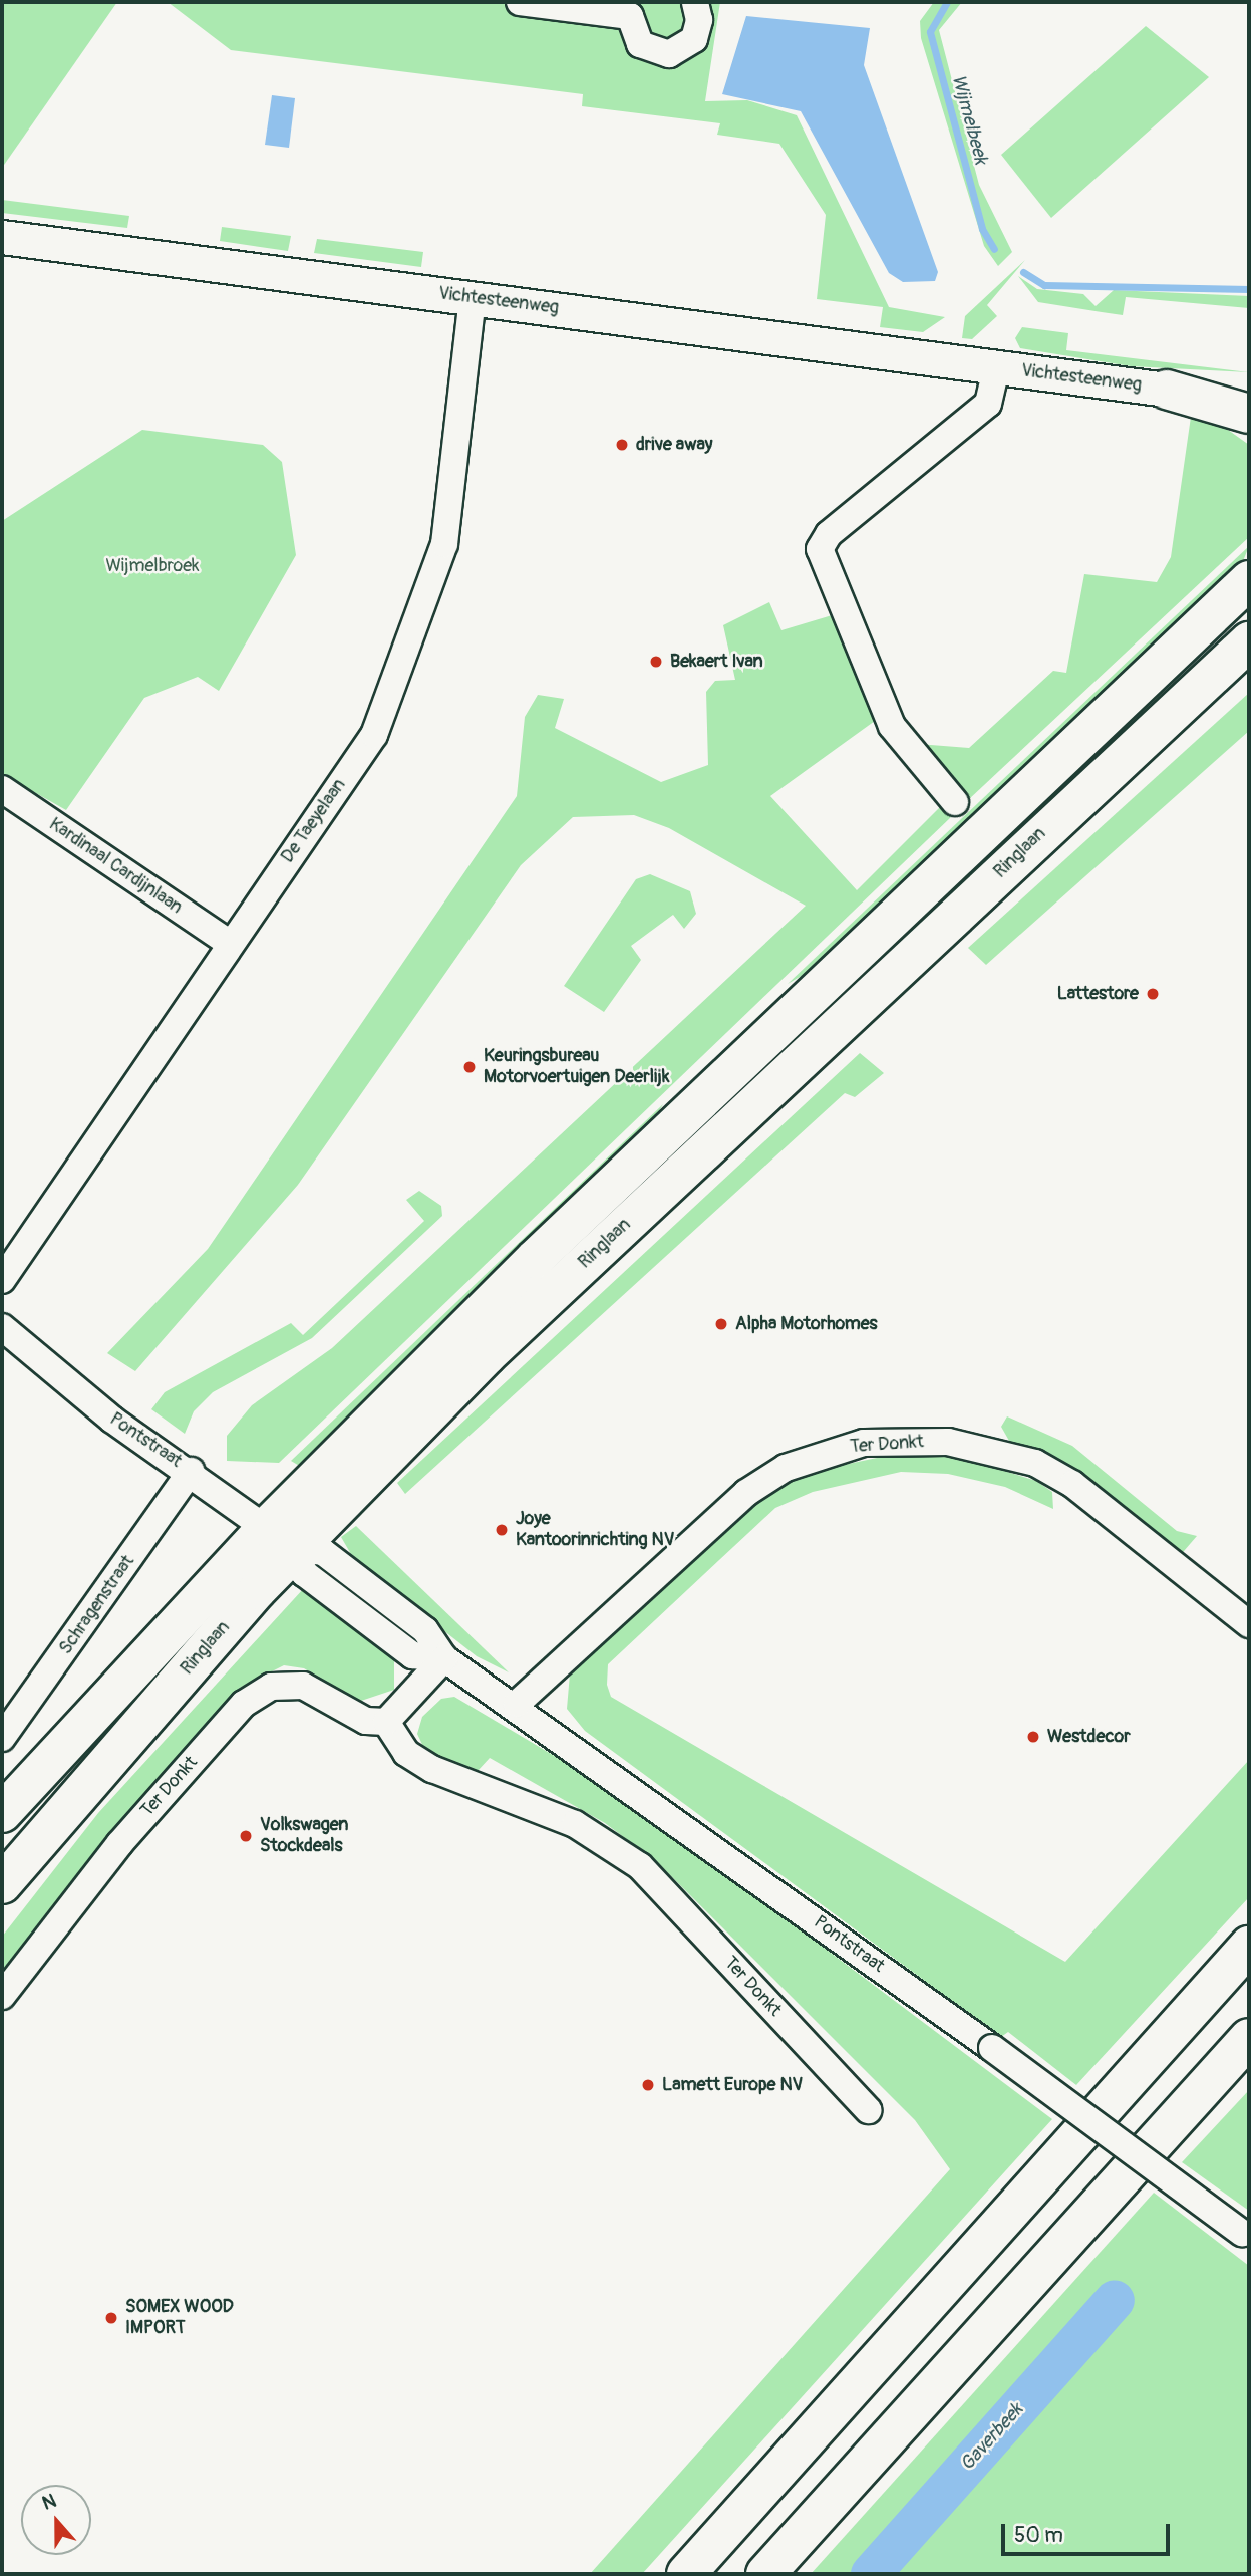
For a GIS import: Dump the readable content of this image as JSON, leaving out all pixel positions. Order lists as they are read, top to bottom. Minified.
{"streets":{"main road":["Ringlaan"],"street":["Vichtesteenweg","De Taeyelaan","Kardinaal Cardijnlaan","Pontstraat","Ter Donkt","Schragenstraat"]},"crossings":[["Vichtesteenweg","De Taeyelaan"],["De Taeyelaan","Kardinaal Cardijnlaan"],["Ringlaan","Pontstraat"],["Pontstraat","Ter Donkt"],["Pontstraat","Schragenstraat"]],"water":["Wijmelbeek","Gaverbeek"],"parks":["Wijmelbroek"],"places":["drive away","Bekaert Ivan","Lattestore","Keuringsbureau Motorvoertuigen Deerlijk","Alpha Motorhomes","Joye Kantoorinrichting NV","Westdecor","Volkswagen Stockdeals","Lamett Europe NV","SOMEX WOOD IMPORT"],"scale_bar":"50 m","north":"top"}
